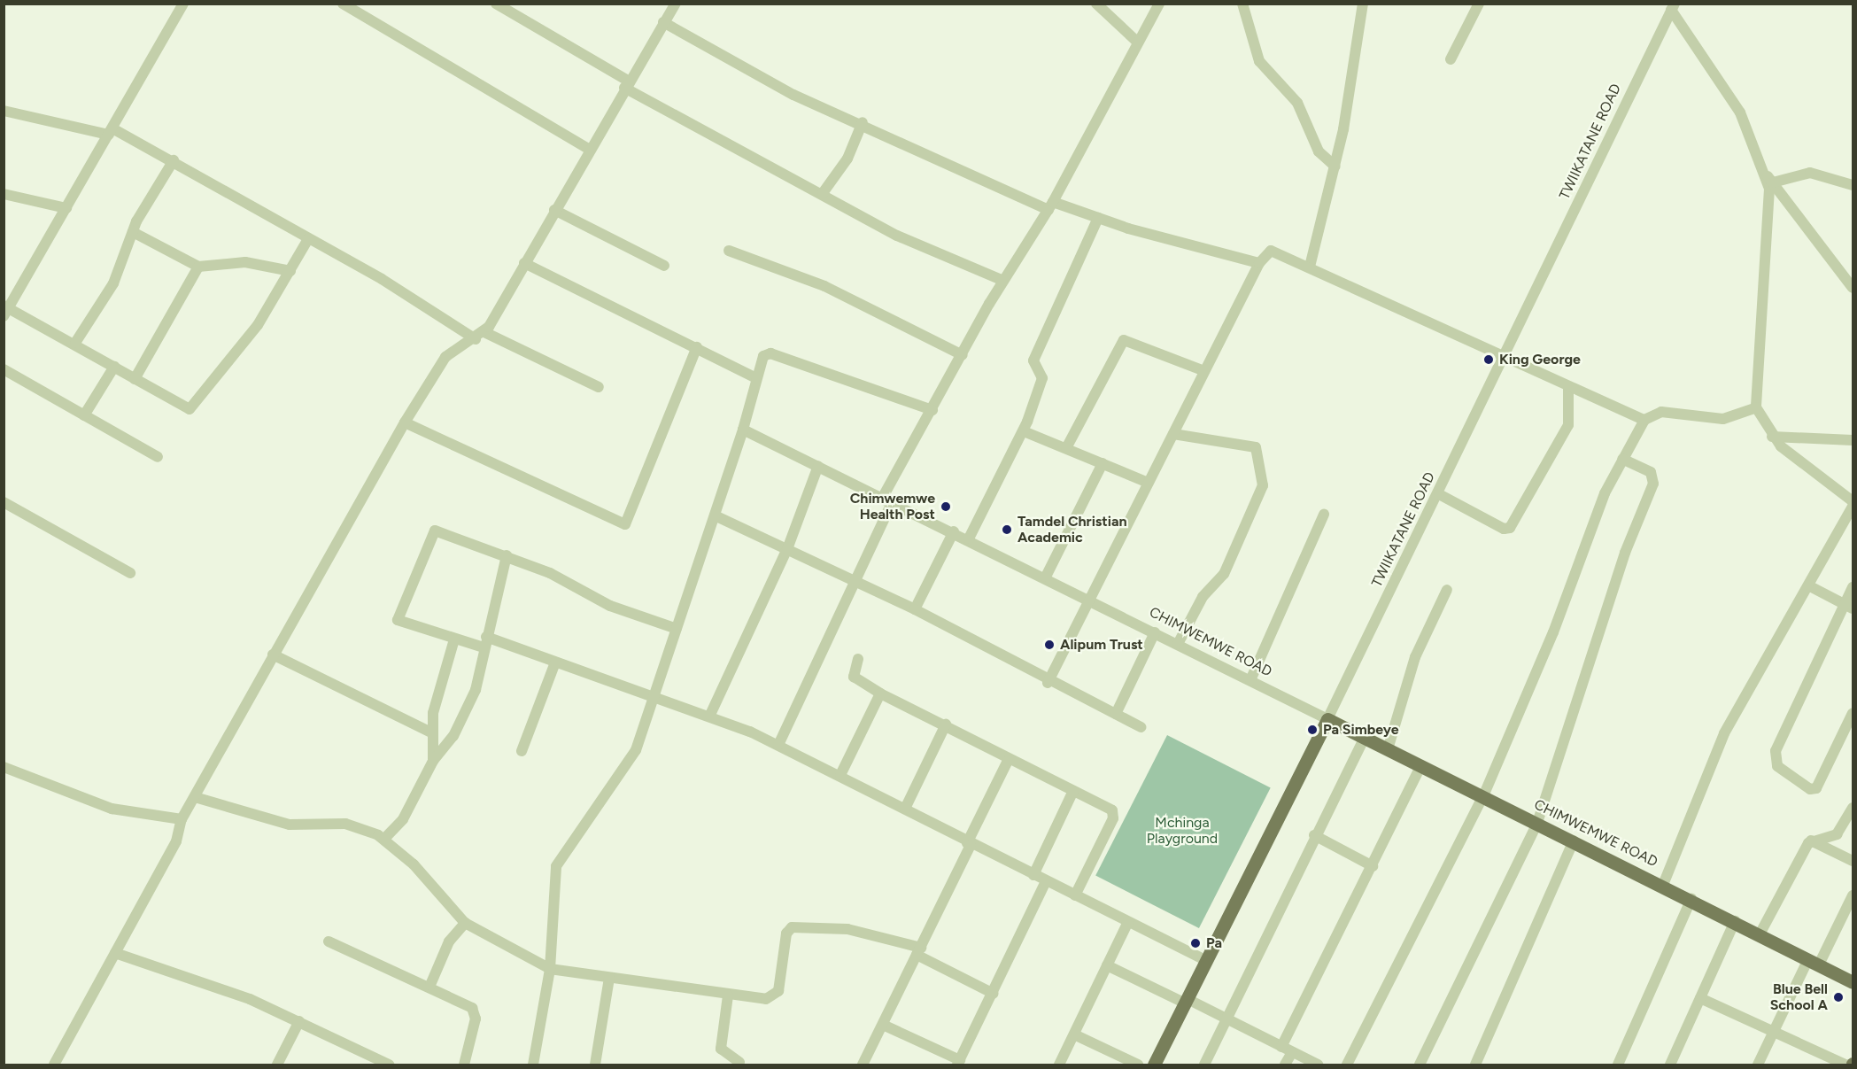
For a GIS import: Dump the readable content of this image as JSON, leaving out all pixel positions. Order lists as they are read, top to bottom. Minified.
{"streets":{"main road":["TWIIKATANE ROAD","CHIMWEMWE ROAD"]},"crossings":[["TWIIKATANE ROAD","CHIMWEMWE ROAD"]],"parks":["Mchinga Playground"],"places":["King George","Chimwemwe Health Post","Tamdel Christian Academic","Alipum Trust","Pa Simbeye","Pa","Blue Bell School A"]}
